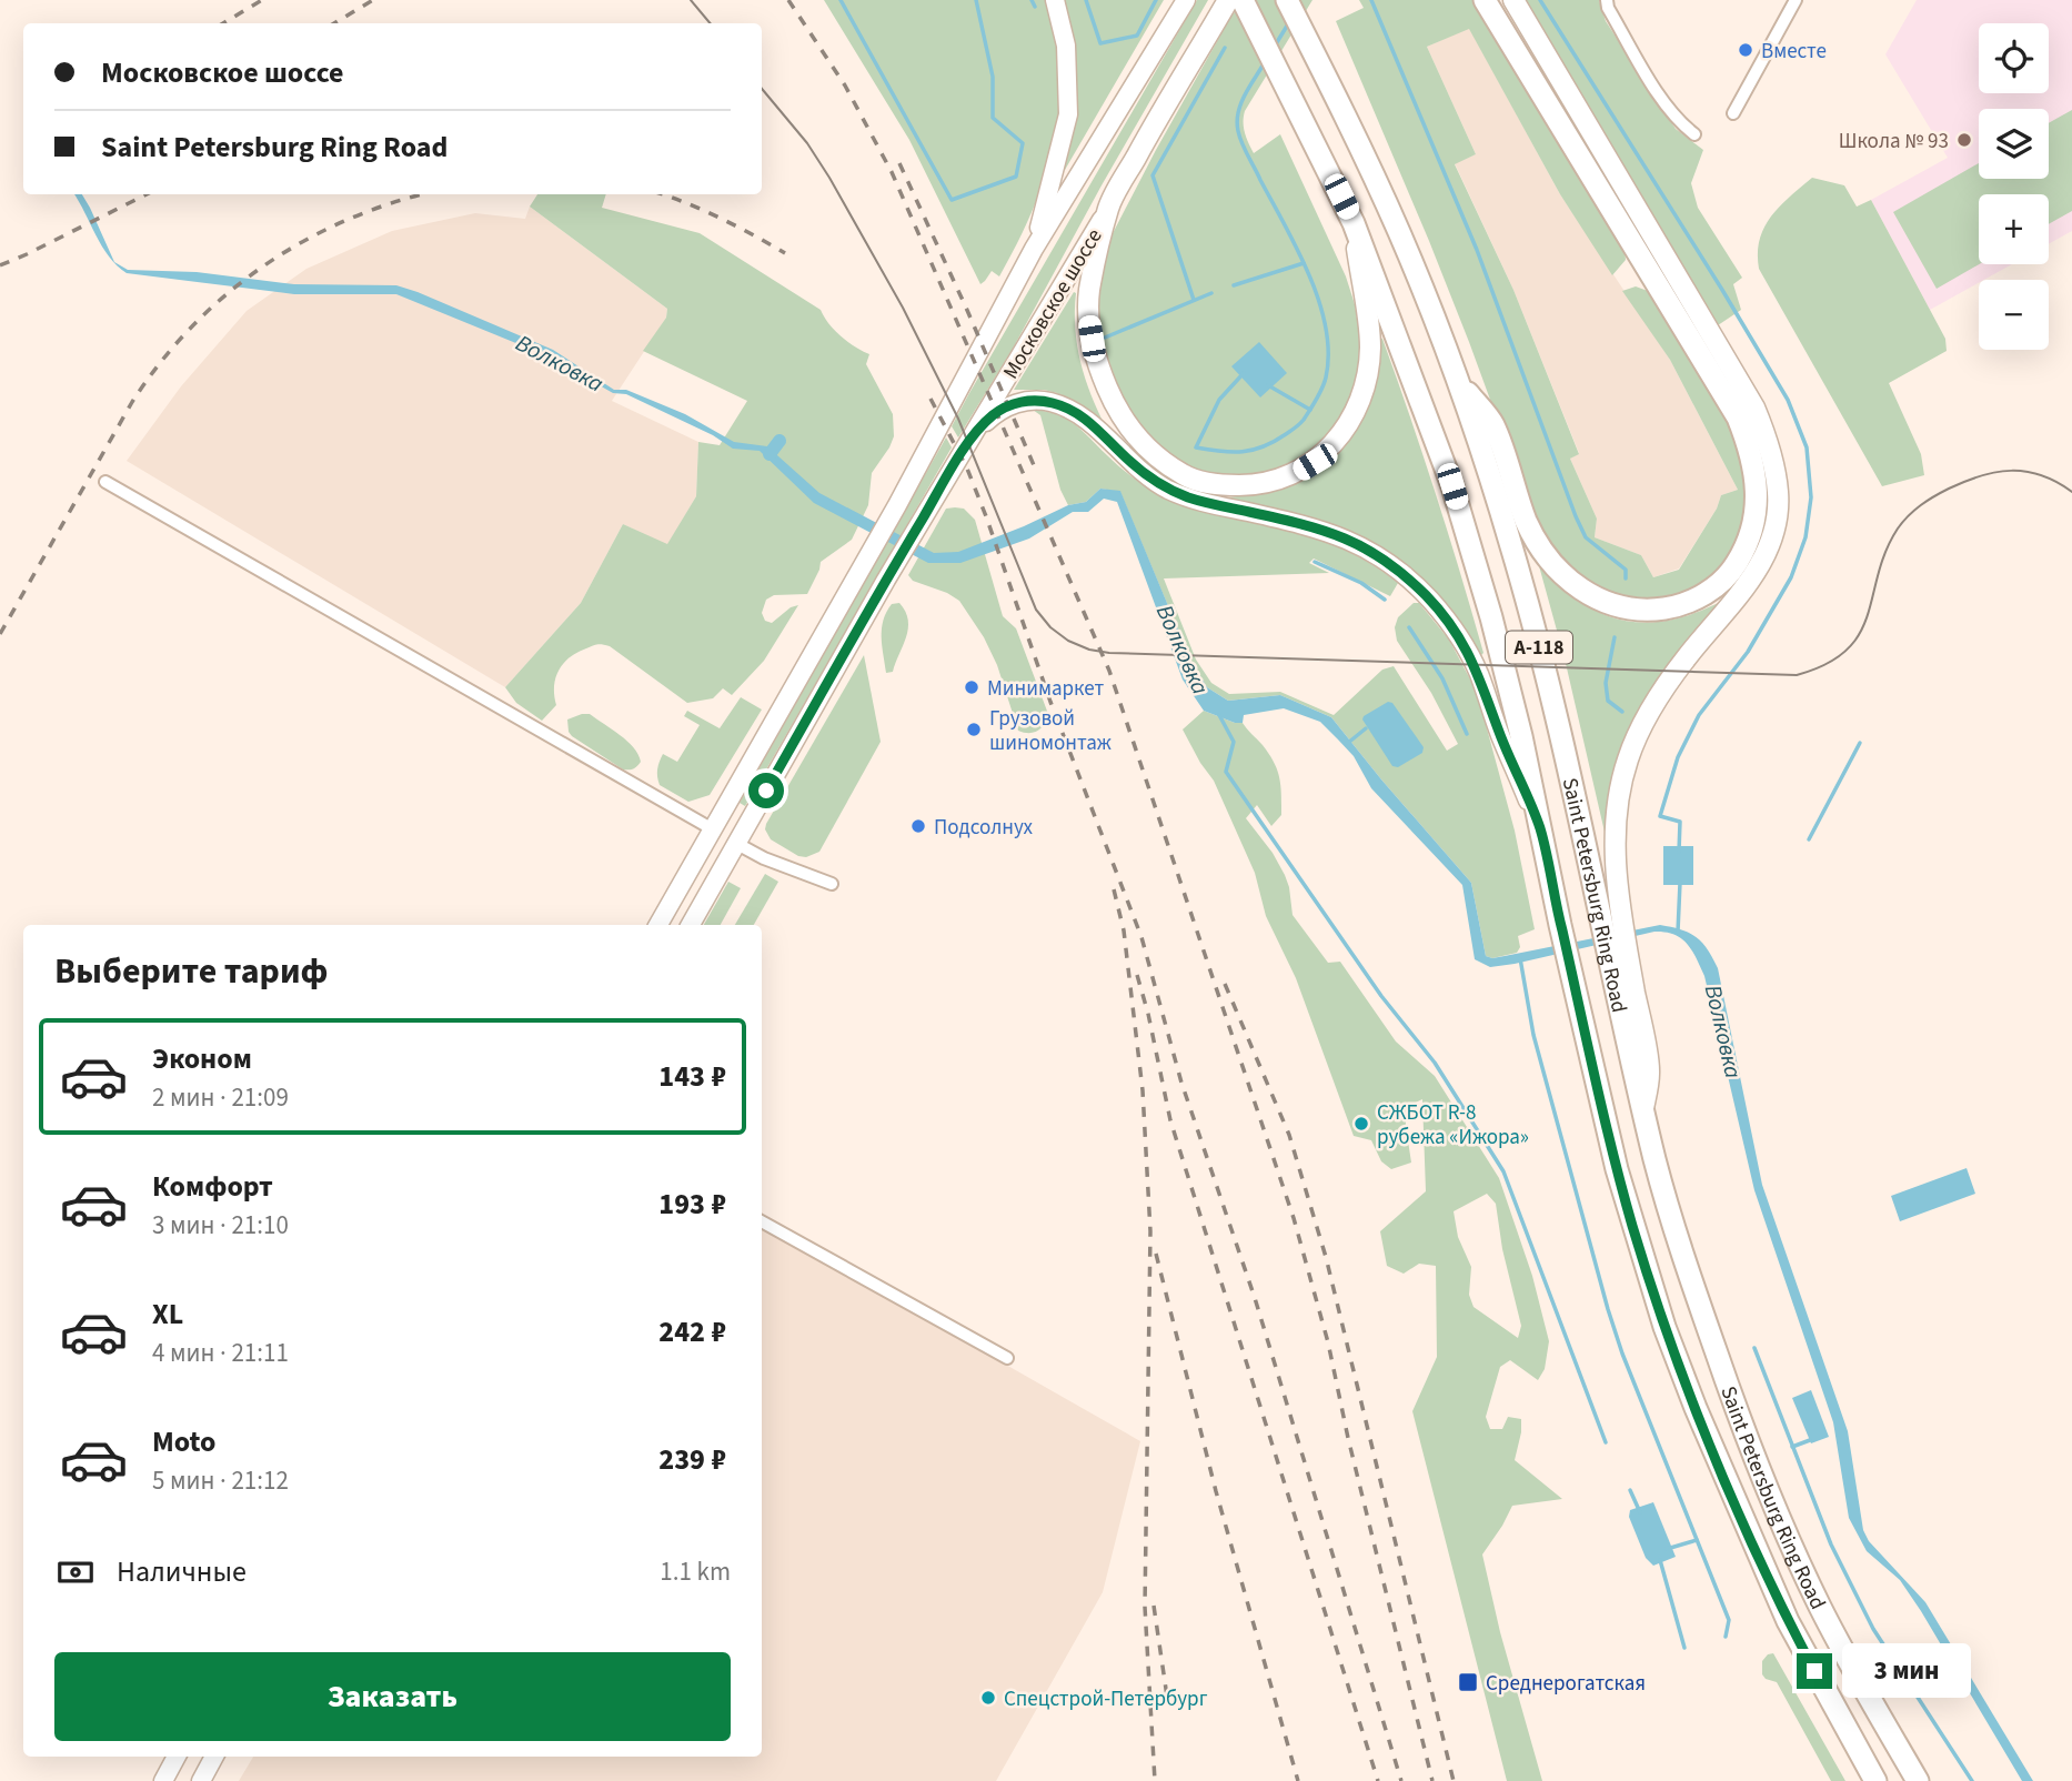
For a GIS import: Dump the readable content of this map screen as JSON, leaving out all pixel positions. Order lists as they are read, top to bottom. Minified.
{"streets":{"highway":["Московское шоссе","А-118","Saint Petersburg Ring Road"]},"crossings":[["Московское шоссе","Saint Petersburg Ring Road"]],"water":["Волковка"],"places":{"other":["Вместе","Школа № 93","Минимаркет","Грузовой шиномонтаж","Подсолнух","СЖБОТ R-8 рубежа «Ижора»","Спецстрой-Петербург"],"transit":["Среднерогатская"]},"page":{"map_buttons":["+","−"],"banner":["Московское шоссе","Saint Petersburg Ring Road"],"heading":"Выберите тариф","list":[{"name":"Эконом","note":"2 мин · 21:09","value":"143 ₽"},{"name":"Комфорт","note":"3 мин · 21:10","value":"193 ₽"},{"name":"XL","note":"4 мин · 21:11","value":"242 ₽"},{"name":"Moto","note":"5 мин · 21:12","value":"239 ₽"}],"pay":["Наличные","1.1 km"],"buttons":"Заказать","bubble":"3 мин"}}
